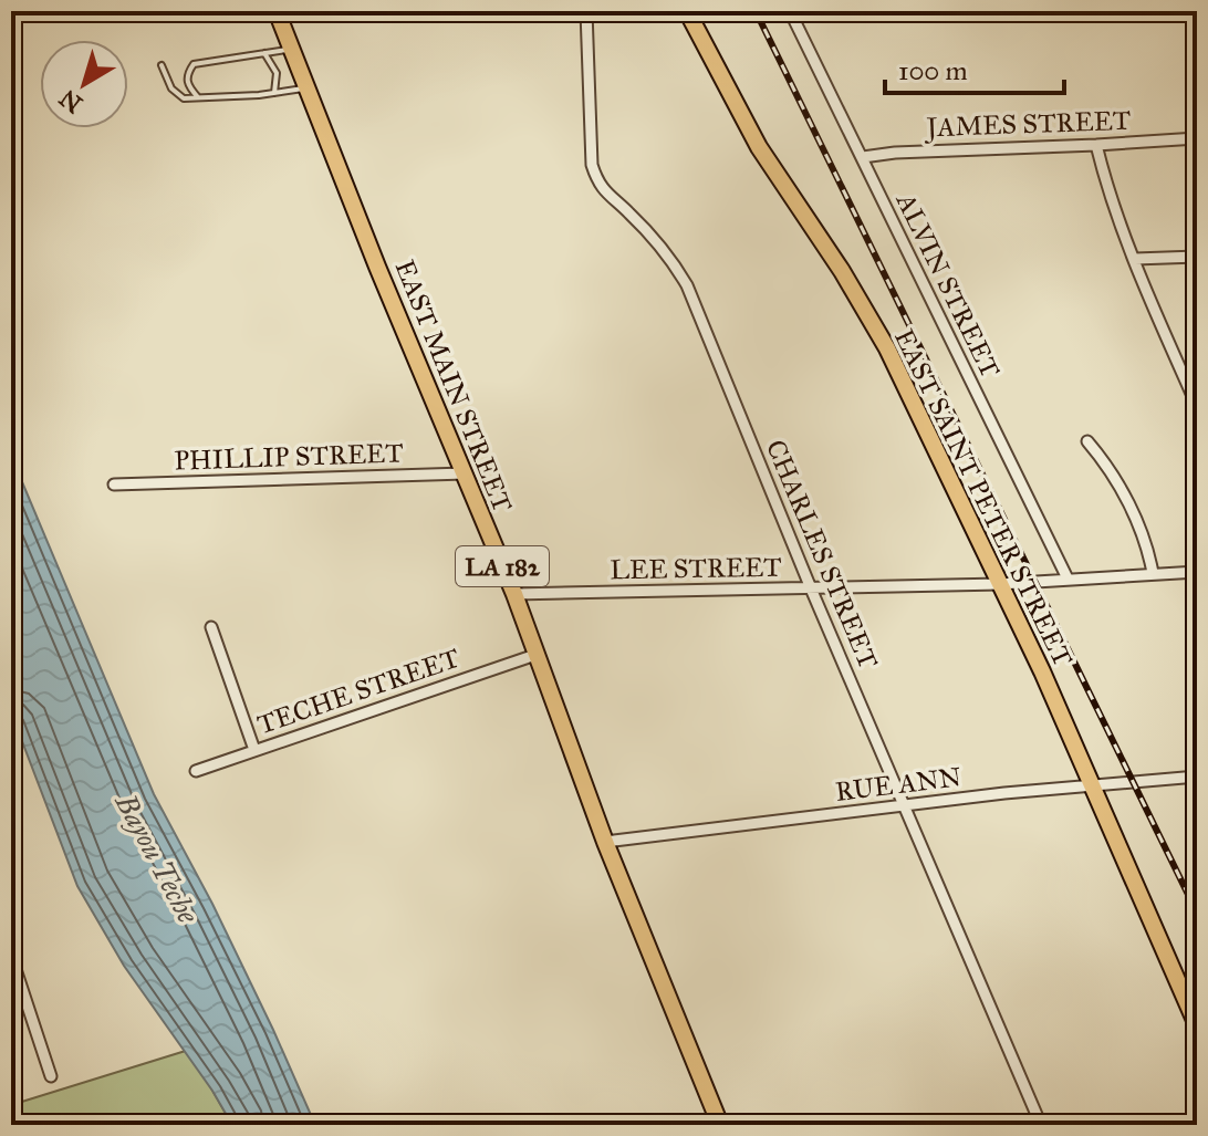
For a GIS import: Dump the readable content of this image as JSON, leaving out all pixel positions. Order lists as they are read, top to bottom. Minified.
{"streets":{"main road":["EAST MAIN STREET","EAST SAINT PETER STREET","LA 182"],"street":["JAMES STREET","ALVIN STREET","PHILLIP STREET","CHARLES STREET","LEE STREET","TECHE STREET","RUE ANN"]},"crossings":[["JAMES STREET","ALVIN STREET"],["ALVIN STREET","LEE STREET"],["EAST MAIN STREET","PHILLIP STREET"],["EAST MAIN STREET","LEE STREET"],["EAST MAIN STREET","TECHE STREET"],["EAST MAIN STREET","RUE ANN"],["EAST SAINT PETER STREET","LEE STREET"],["EAST SAINT PETER STREET","RUE ANN"],["CHARLES STREET","LEE STREET"],["CHARLES STREET","RUE ANN"]],"water":["Bayou Teche"],"scale_bar":"100 m","north":"bottom left"}
